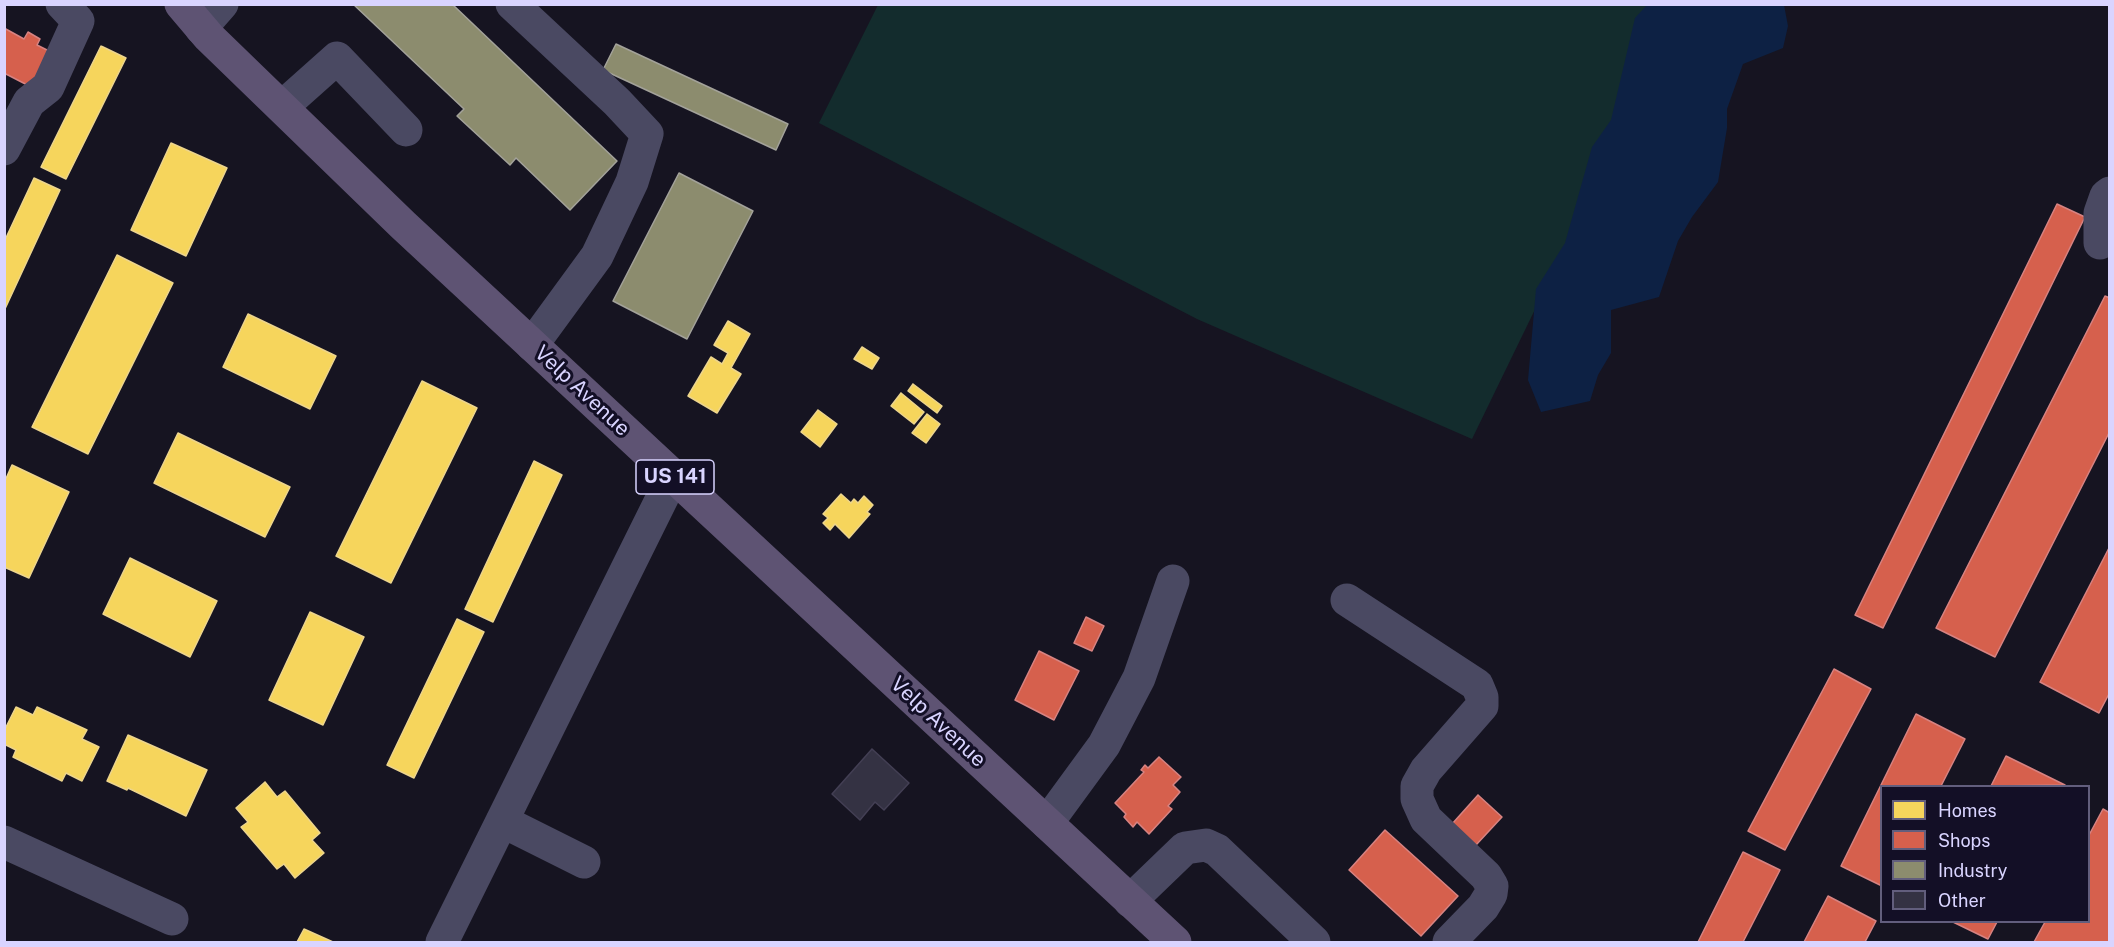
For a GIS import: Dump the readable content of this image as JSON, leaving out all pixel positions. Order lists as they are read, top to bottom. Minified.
{"streets":{"main road":["Velp Avenue","US 141"]},"legend":["Homes","Shops","Industry","Other"]}
